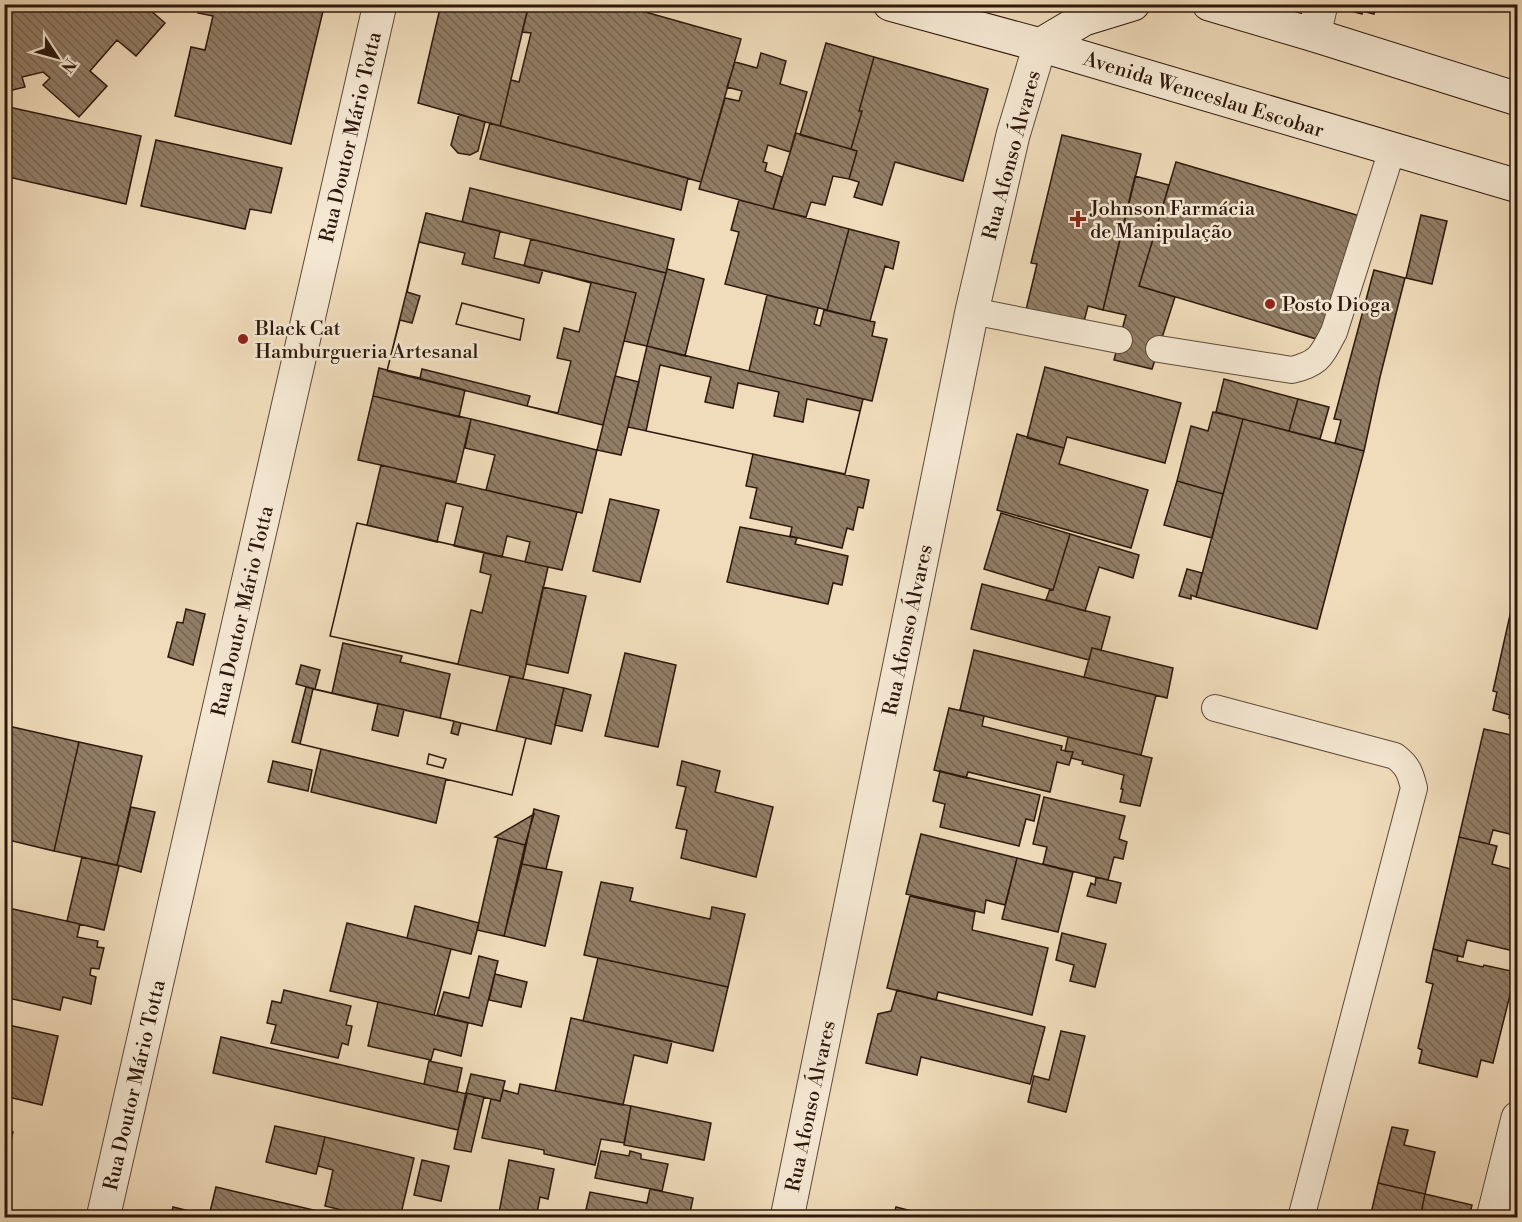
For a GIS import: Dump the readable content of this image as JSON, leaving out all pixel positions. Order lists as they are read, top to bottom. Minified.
{"streets":{"street":["Avenida Wenceslau Escobar","Rua Doutor Mário Totta","Rua Afonso Álvares"]},"crossings":[["Avenida Wenceslau Escobar","Rua Afonso Álvares"]],"places":{"health":["Johnson Farmácia de Manipulação"],"other":["Posto Dioga","Black Cat Hamburgueria Artesanal"]},"north":"bottom right"}
